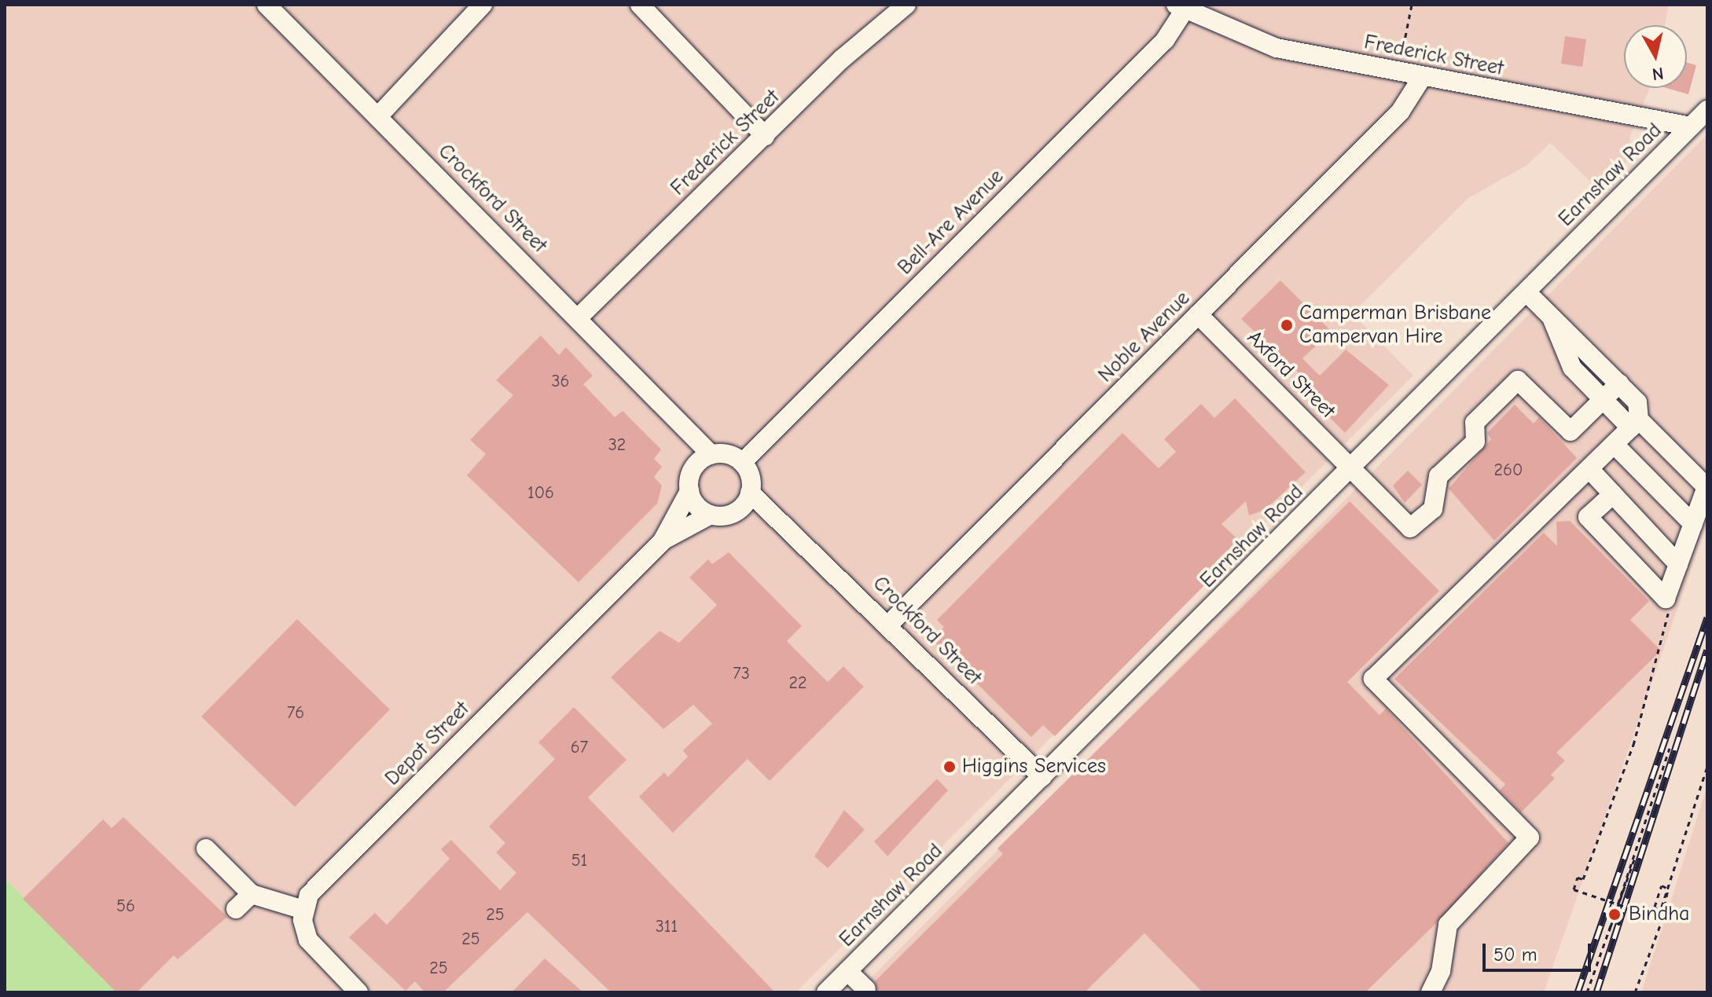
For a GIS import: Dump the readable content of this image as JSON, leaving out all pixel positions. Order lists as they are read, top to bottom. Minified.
{"streets":{"street":["Frederick Street","Earnshaw Road","Crockford Street","Bell-Are Avenue","Noble Avenue","Axford Street","Depot Street"]},"crossings":[["Frederick Street","Earnshaw Road"],["Frederick Street","Crockford Street"],["Frederick Street","Bell-Are Avenue"],["Frederick Street","Noble Avenue"],["Earnshaw Road","Crockford Street"],["Earnshaw Road","Axford Street"],["Crockford Street","Bell-Are Avenue"],["Crockford Street","Noble Avenue"],["Crockford Street","Depot Street"],["Bell-Are Avenue","Depot Street"],["Noble Avenue","Axford Street"]],"places":["Camperman Brisbane Campervan Hire","Higgins Services","Bindha"],"house_numbers":["36","32","260","106","73","22","76","67","51","56","25","311","25","25"],"scale_bar":"50 m","north":"bottom"}
